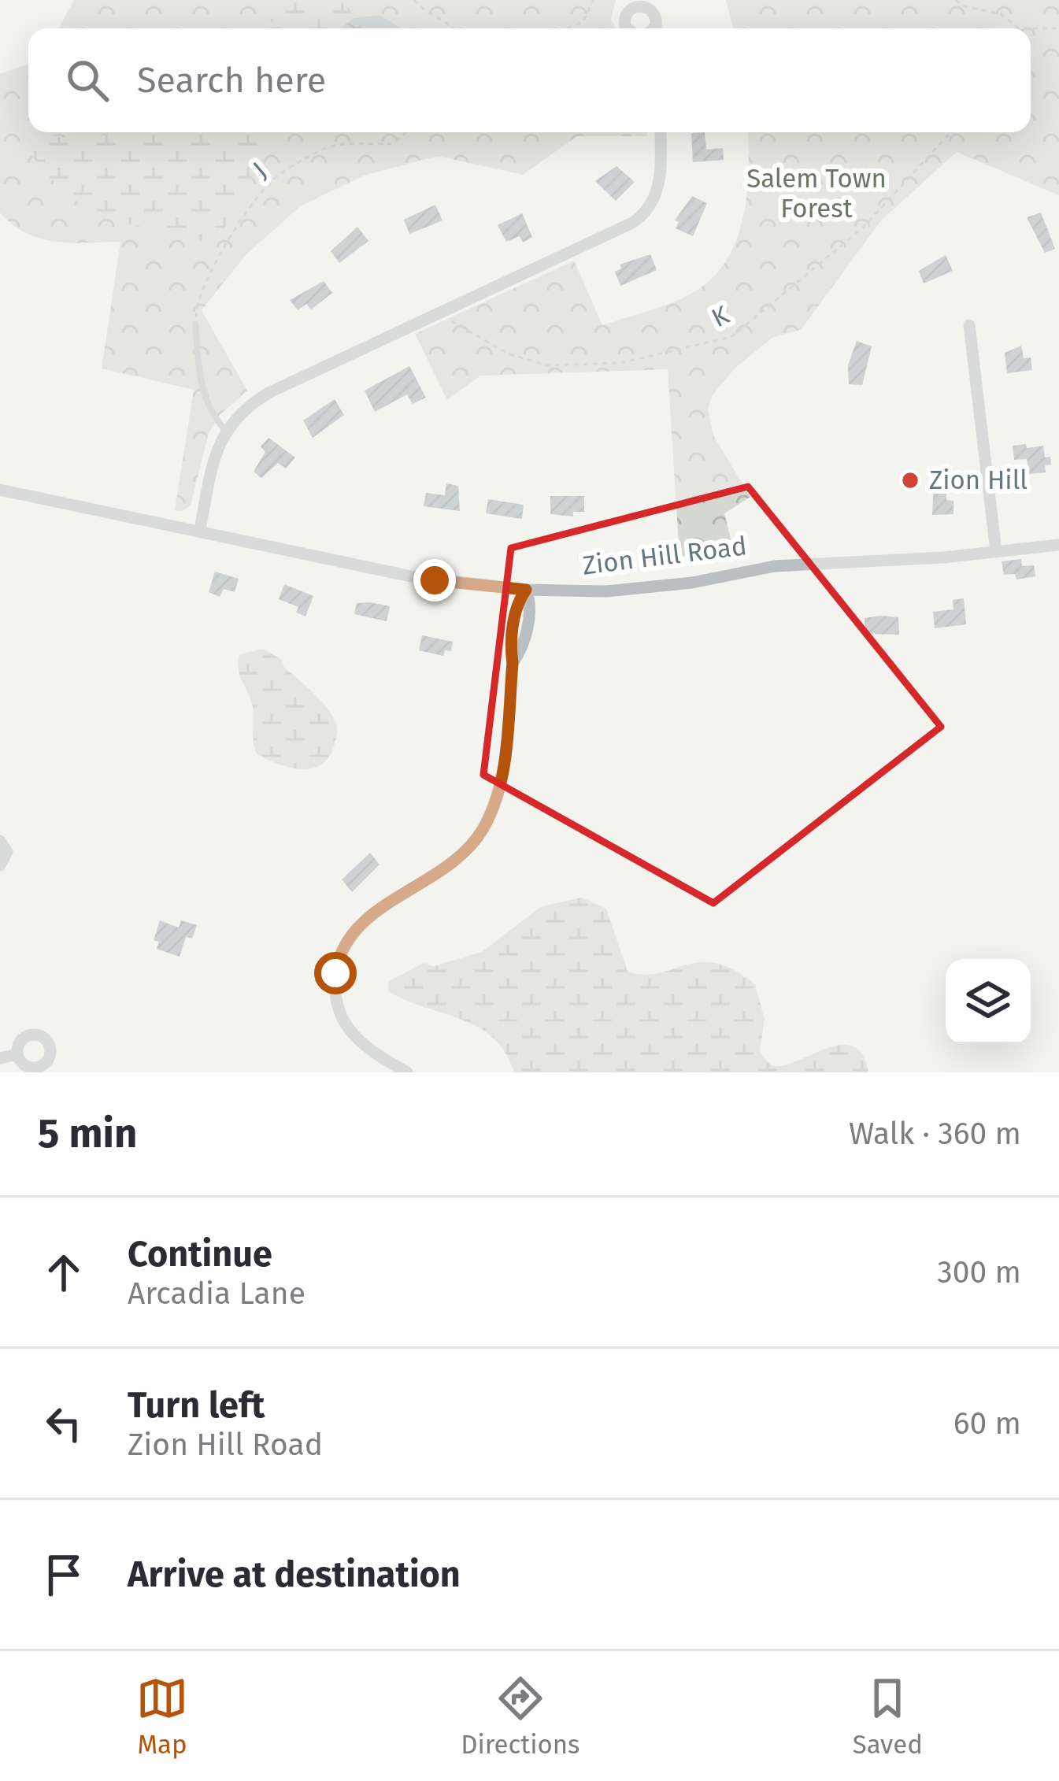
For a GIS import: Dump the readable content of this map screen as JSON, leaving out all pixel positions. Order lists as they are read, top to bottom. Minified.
{"streets":{"street":["Zion Hill Road"],"path":["J","K"]},"parks":["Salem Town Forest"],"places":["Zion Hill"],"page":{"search":"Search here","heading":["5 min","Walk · 360 m"],"list":[["Continue","Arcadia Lane","300 m"],["Turn left","Zion Hill Road","60 m"],"Arrive at destination"],"nav":["Map","Directions","Saved"]}}
